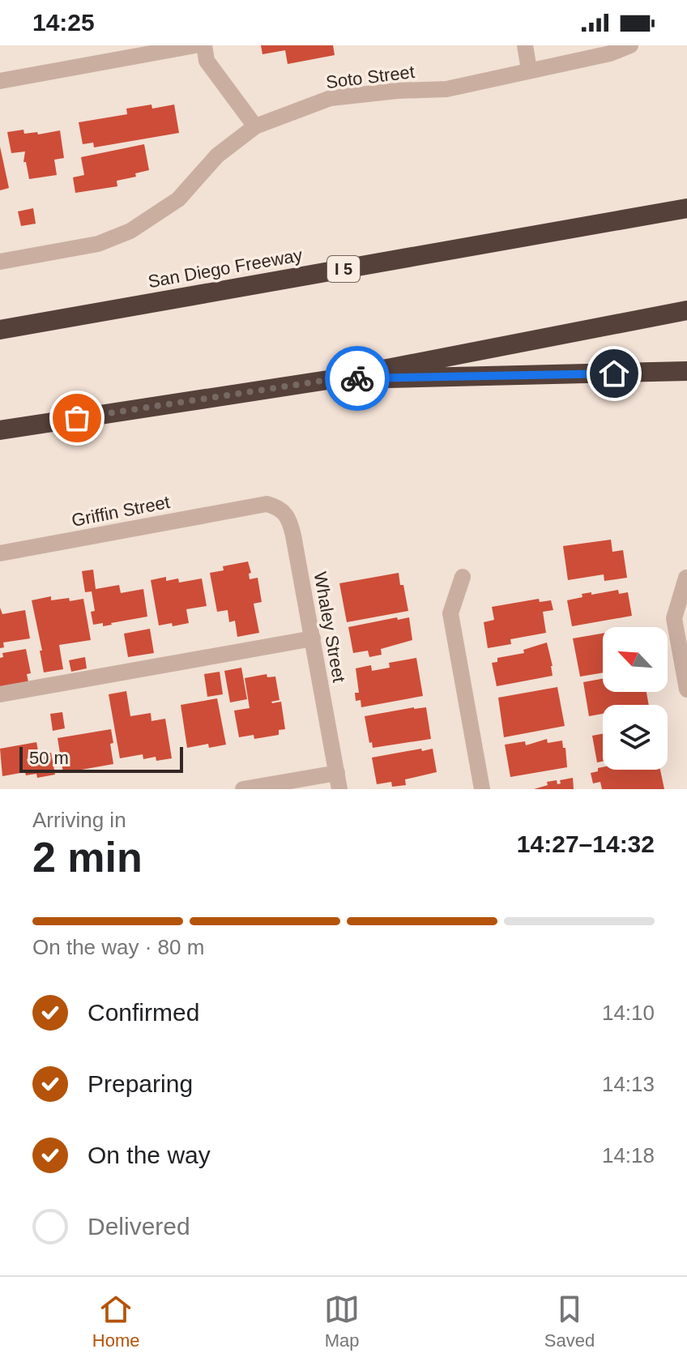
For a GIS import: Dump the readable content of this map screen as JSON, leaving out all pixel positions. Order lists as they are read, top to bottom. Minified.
{"streets":{"highway":["San Diego Freeway","I 5"],"street":["Soto Street","Griffin Street","Whaley Street"]},"crossings":[["Griffin Street","Whaley Street"]],"scale_bar":"50 m","north":"top left","page":{"status":"14:25","scale":"50 m","heading":["2 min","Arriving in","14:27–14:32"],"bar":"On the way · 80 m","list":[["Confirmed","14:10"],["Preparing","14:13"],["On the way","14:18"],"Delivered"],"tabs":["Home","Map","Saved"]}}
